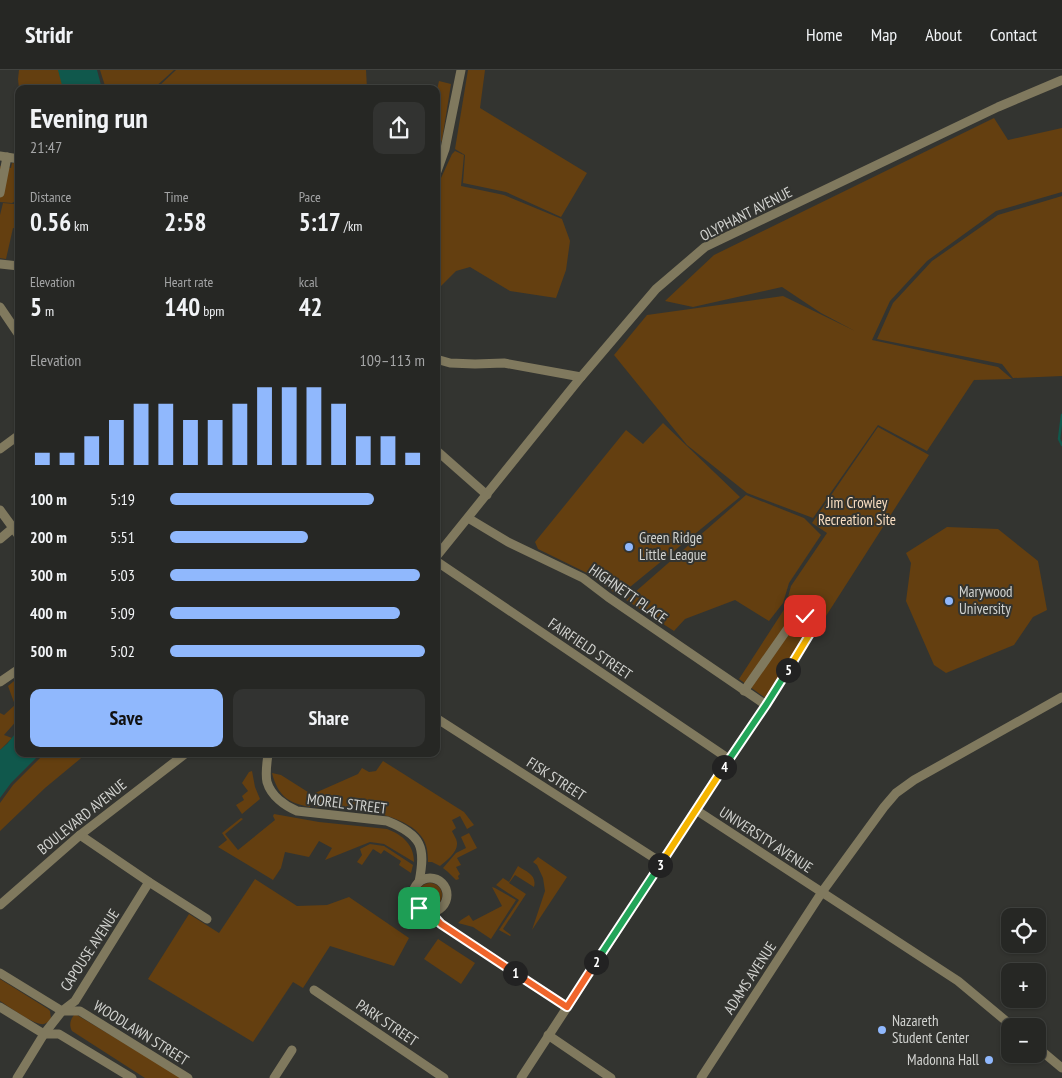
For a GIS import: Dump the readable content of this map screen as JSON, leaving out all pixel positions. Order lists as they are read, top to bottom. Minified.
{"streets":{"street":["OLYPHANT AVENUE","HIGHNETT PLACE","FAIRFIELD STREET","FISK STREET","MOREL STREET","BOULEVARD AVENUE","UNIVERSITY AVENUE","CAPOUSE AVENUE","ADAMS AVENUE","PARK STREET","WOODLAWN STREET"]},"crossings":[["OLYPHANT AVENUE","HIGHNETT PLACE"],["UNIVERSITY AVENUE","ADAMS AVENUE"],["CAPOUSE AVENUE","WOODLAWN STREET"]],"parks":["Jim Crowley Recreation Site"],"places":["Green Ridge Little League","Marywood University","Nazareth Student Center","Madonna Hall"],"page":{"header":"Stridr","nav":["Home","Map","About","Contact"],"heading":["Evening run","21:47"],"stats":[["Distance","0.56 km"],["Time","2:58"],["Pace","5:17 /km"],["Elevation","5 m"],["Heart rate","140 bpm"],["kcal","42"]],"chart":["Elevation","109–113 m"],"list":[{"name":"100 m","note":"5:19"},{"name":"200 m","note":"5:51"},{"name":"300 m","note":"5:03"},{"name":"400 m","note":"5:09"},{"name":"500 m","note":"5:02"}],"pins":["5","4","3","2","1"],"buttons":["Save","Share"],"map_buttons":["+","−"]}}
